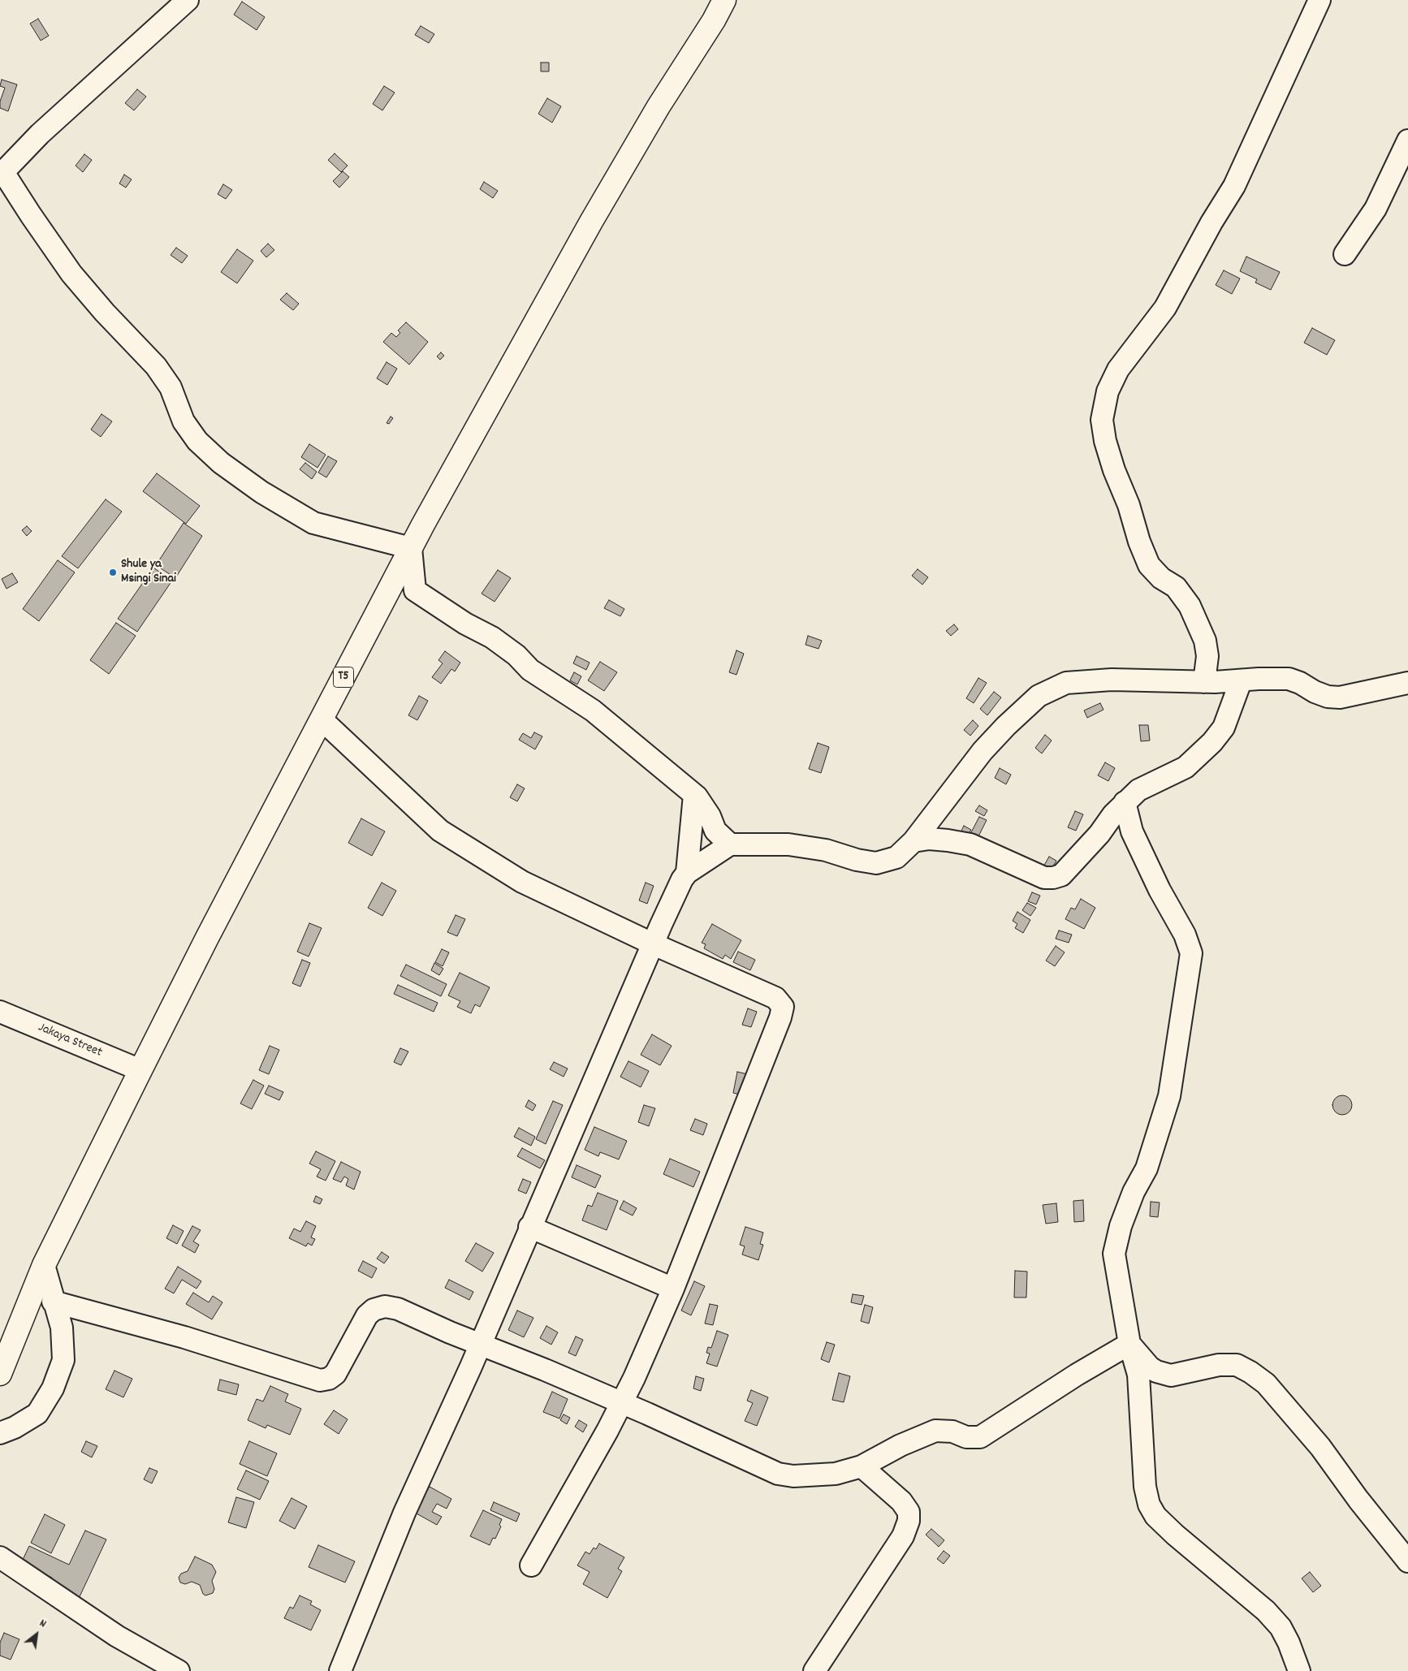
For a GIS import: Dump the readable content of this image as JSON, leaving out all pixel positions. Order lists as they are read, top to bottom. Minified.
{"streets":{"highway":["T5"],"street":["Jakaya Street"]},"crossings":[["T5","Jakaya Street"]],"places":["Shule ya Msingi Sinai"],"north":"top right"}
